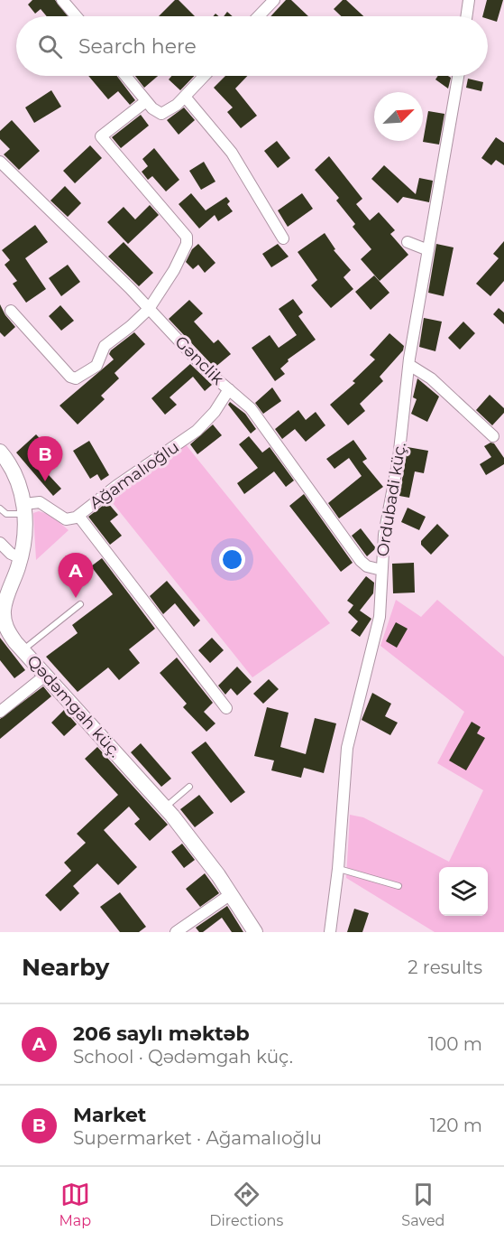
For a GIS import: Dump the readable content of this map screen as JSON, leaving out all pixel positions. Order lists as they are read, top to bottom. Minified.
{"streets":{"street":["Gənclik","Ağamalıoğlu","Ordubadi küç.","Qədəmgah küç."]},"crossings":[["Gənclik","Ağamalıoğlu"],["Gənclik","Ordubadi küç."],["Ağamalıoğlu","Qədəmgah küç."]],"north":"top right","page":{"search":"Search here","pins":["B","A"],"heading":["Nearby","2 results"],"list":[{"mark":"A","name":"206 saylı məktəb","note":"School · Qədəmgah küç.","value":"100 m"},{"mark":"B","name":"Market","note":"Supermarket · Ağamalıoğlu","value":"120 m"}],"nav":["Map","Directions","Saved"]}}
